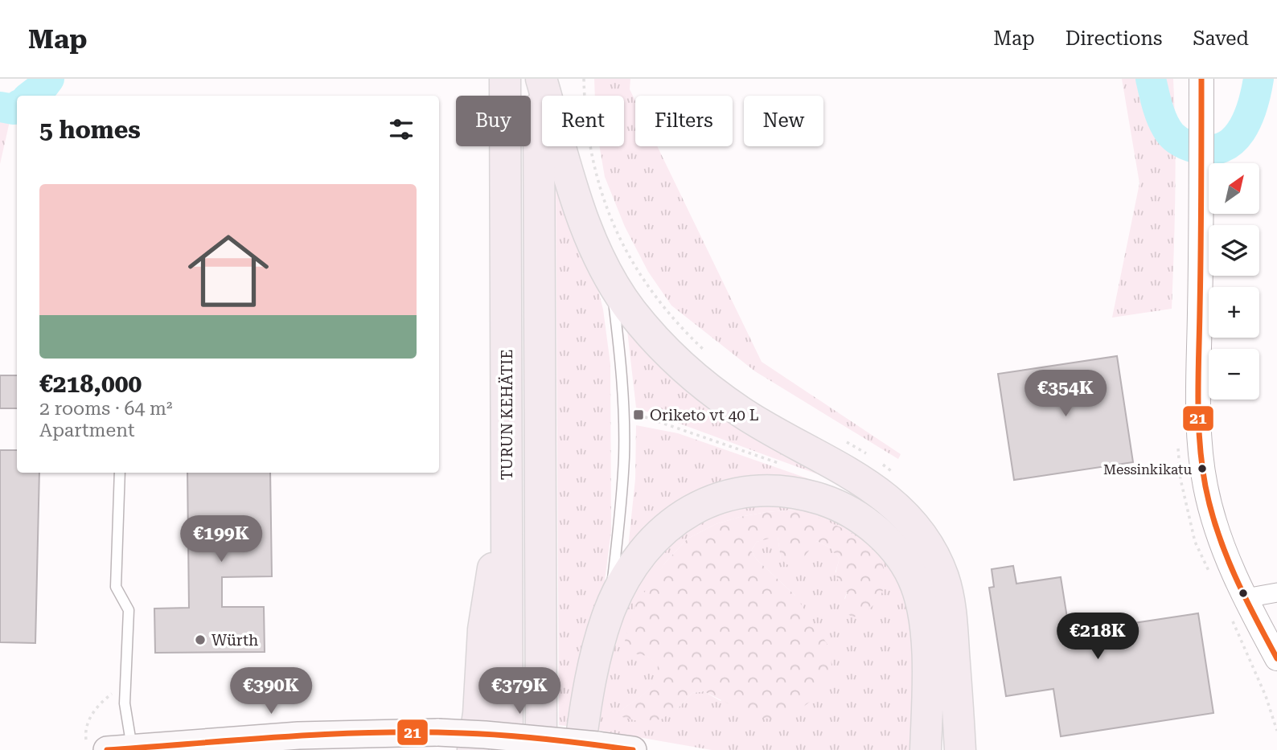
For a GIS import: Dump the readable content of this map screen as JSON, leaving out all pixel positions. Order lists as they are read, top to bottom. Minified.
{"streets":{"highway":["TURUN KEHÄTIE"]},"places":{"transit":["Oriketo vt 40 L"],"other":["Messinkikatu","Würth"]},"lines":["transit line 21"],"north":"top right","page":{"header":"Map","nav":["Map","Directions","Saved"],"chip":["Buy","Rent","Filters","New"],"heading":"5 homes","map_buttons":["+","−"],"list":[{"name":"€218,000","note":"2 rooms · 64 m² · Apartment"}],"price":["€354K","€199K","€218K","€390K","€379K"]}}
